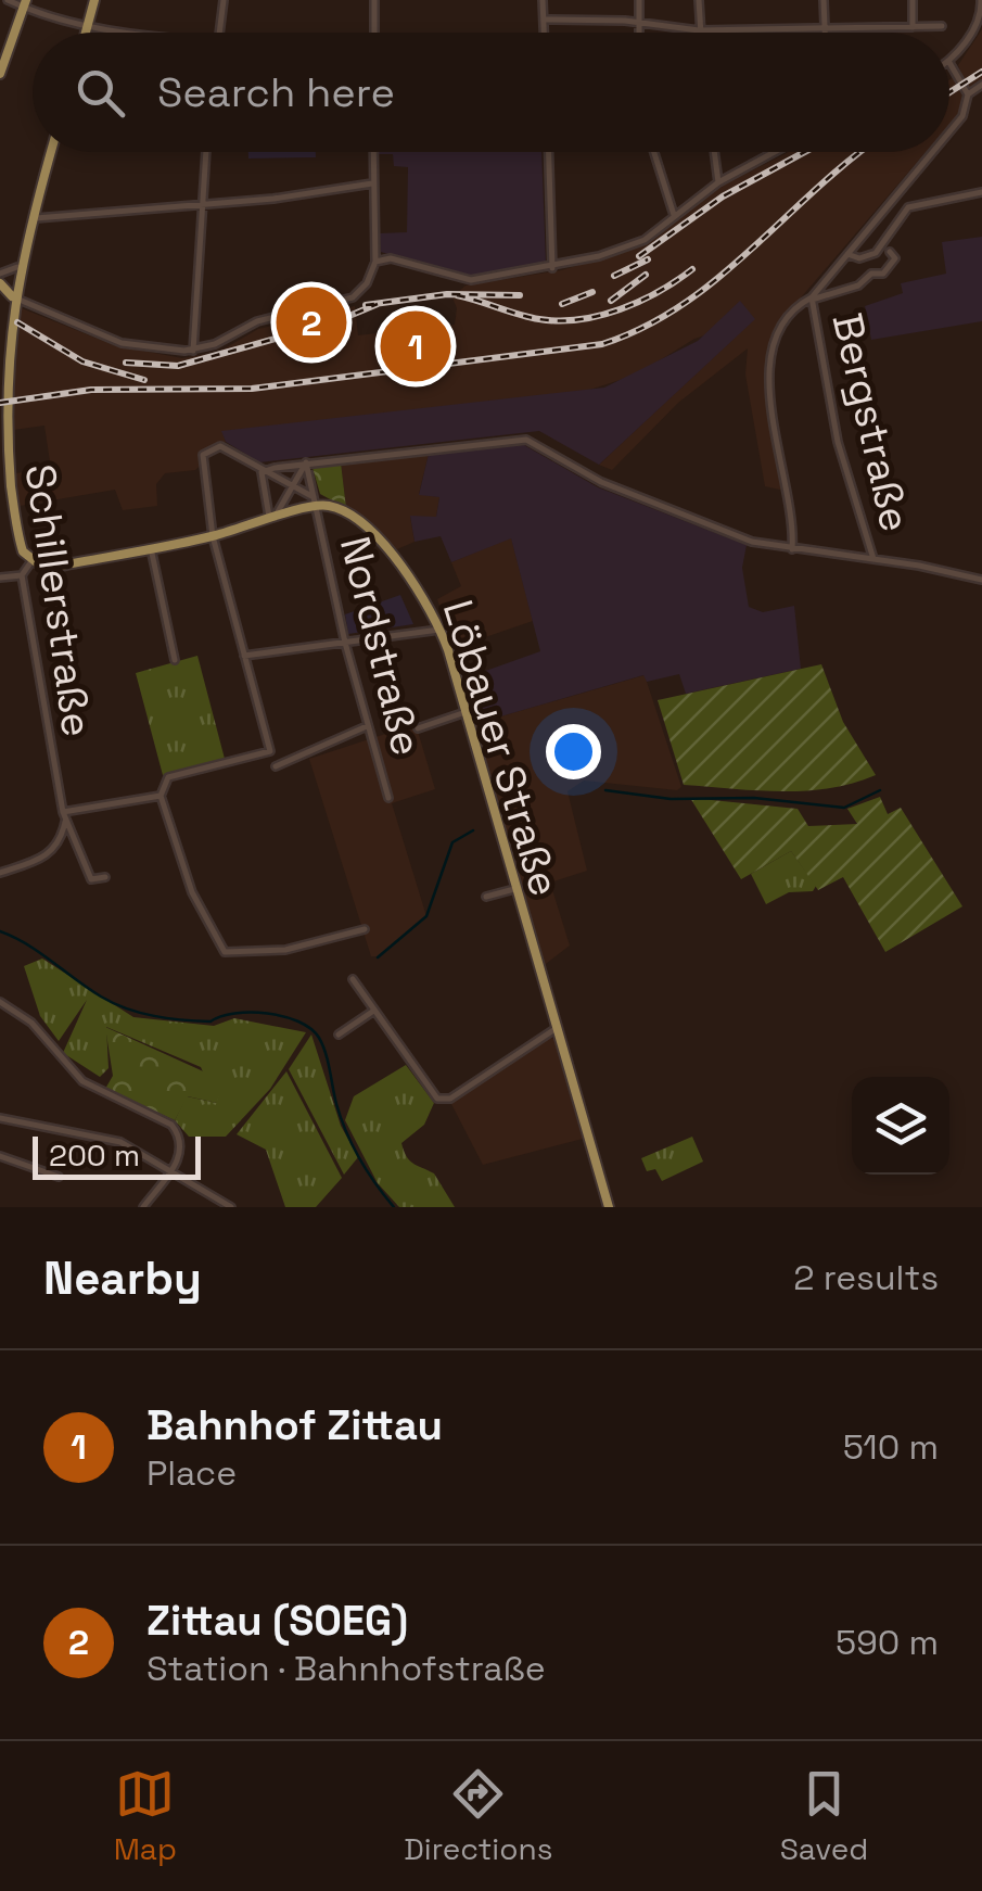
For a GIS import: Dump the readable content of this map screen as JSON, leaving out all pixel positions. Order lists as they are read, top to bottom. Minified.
{"streets":{"main road":["Schillerstraße","Löbauer Straße"],"street":["Bergstraße","Nordstraße"]},"crossings":[["Nordstraße","Löbauer Straße"]],"scale_bar":"200 m","page":{"search":"Search here","pins":["2","1"],"scale":"200 m","heading":["Nearby","2 results"],"list":[{"mark":"1","name":"Bahnhof Zittau","note":"Place","value":"510 m"},{"mark":"2","name":"Zittau (SOEG)","note":"Station · Bahnhofstraße","value":"590 m"}],"nav":["Map","Directions","Saved"]}}
